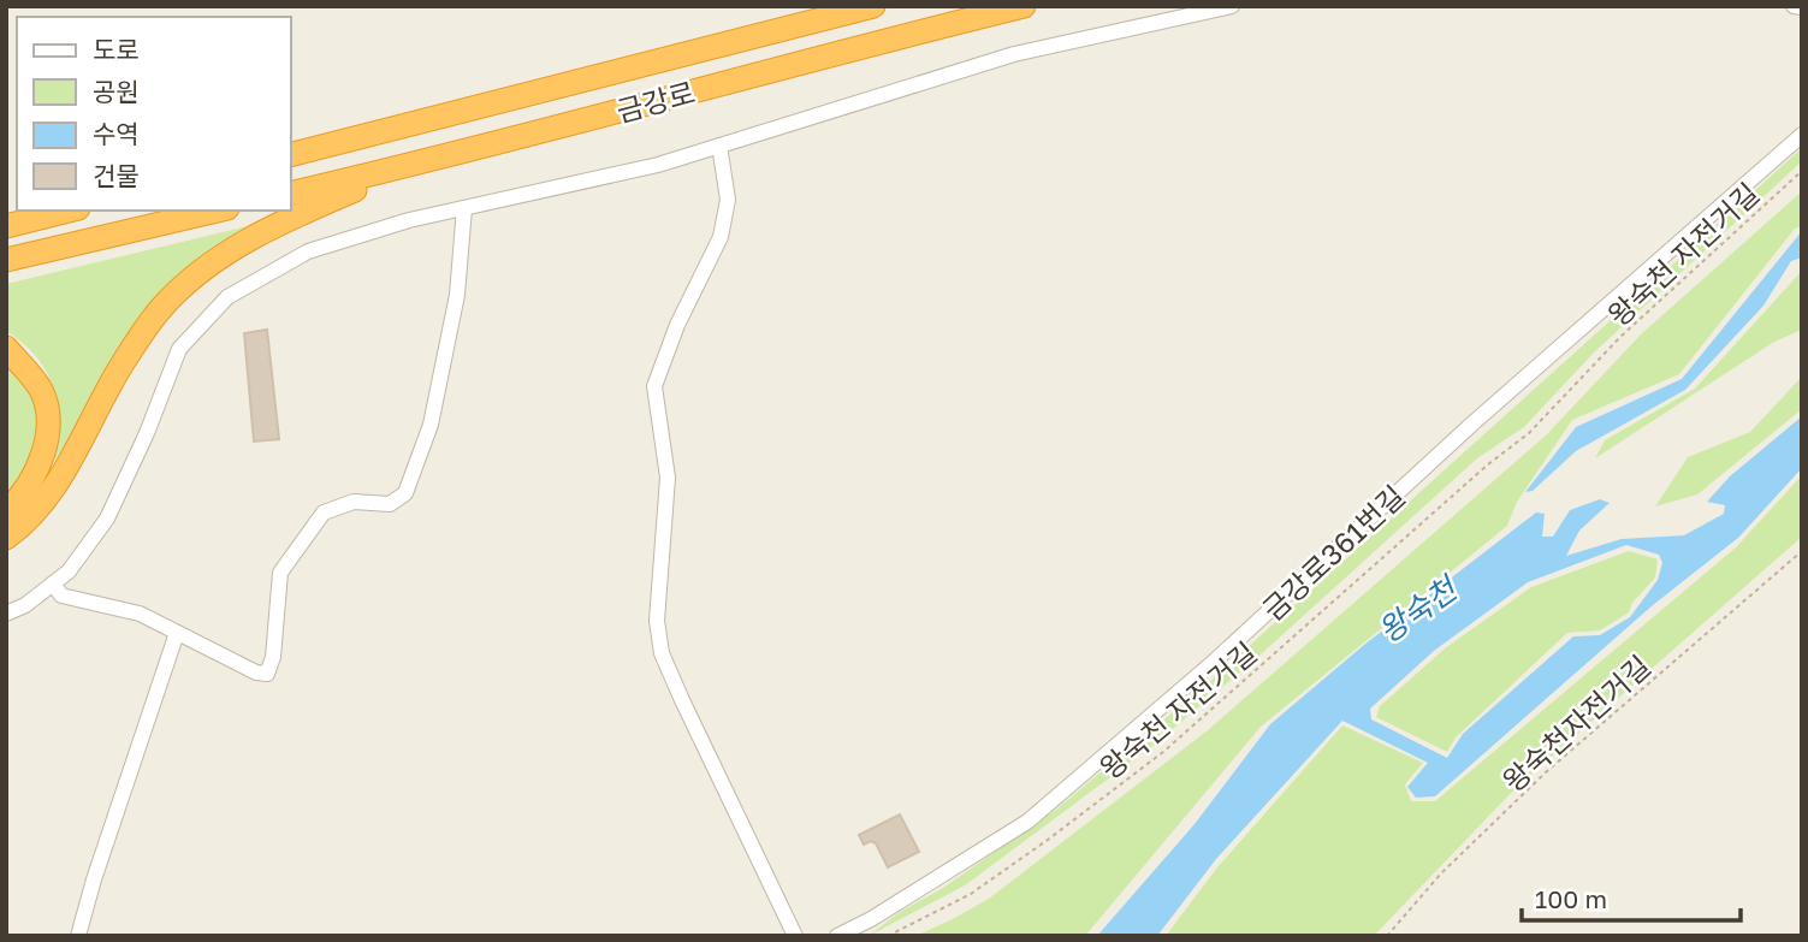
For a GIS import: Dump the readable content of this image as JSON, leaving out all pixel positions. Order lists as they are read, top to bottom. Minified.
{"streets":{"highway":["금강로"],"street":["금강로361번길"],"path":["왕숙천 자전거길","왕숙천자전거길"]},"water":["왕숙천"],"legend":["도로","공원","수역","건물"],"scale_bar":"100 m"}
